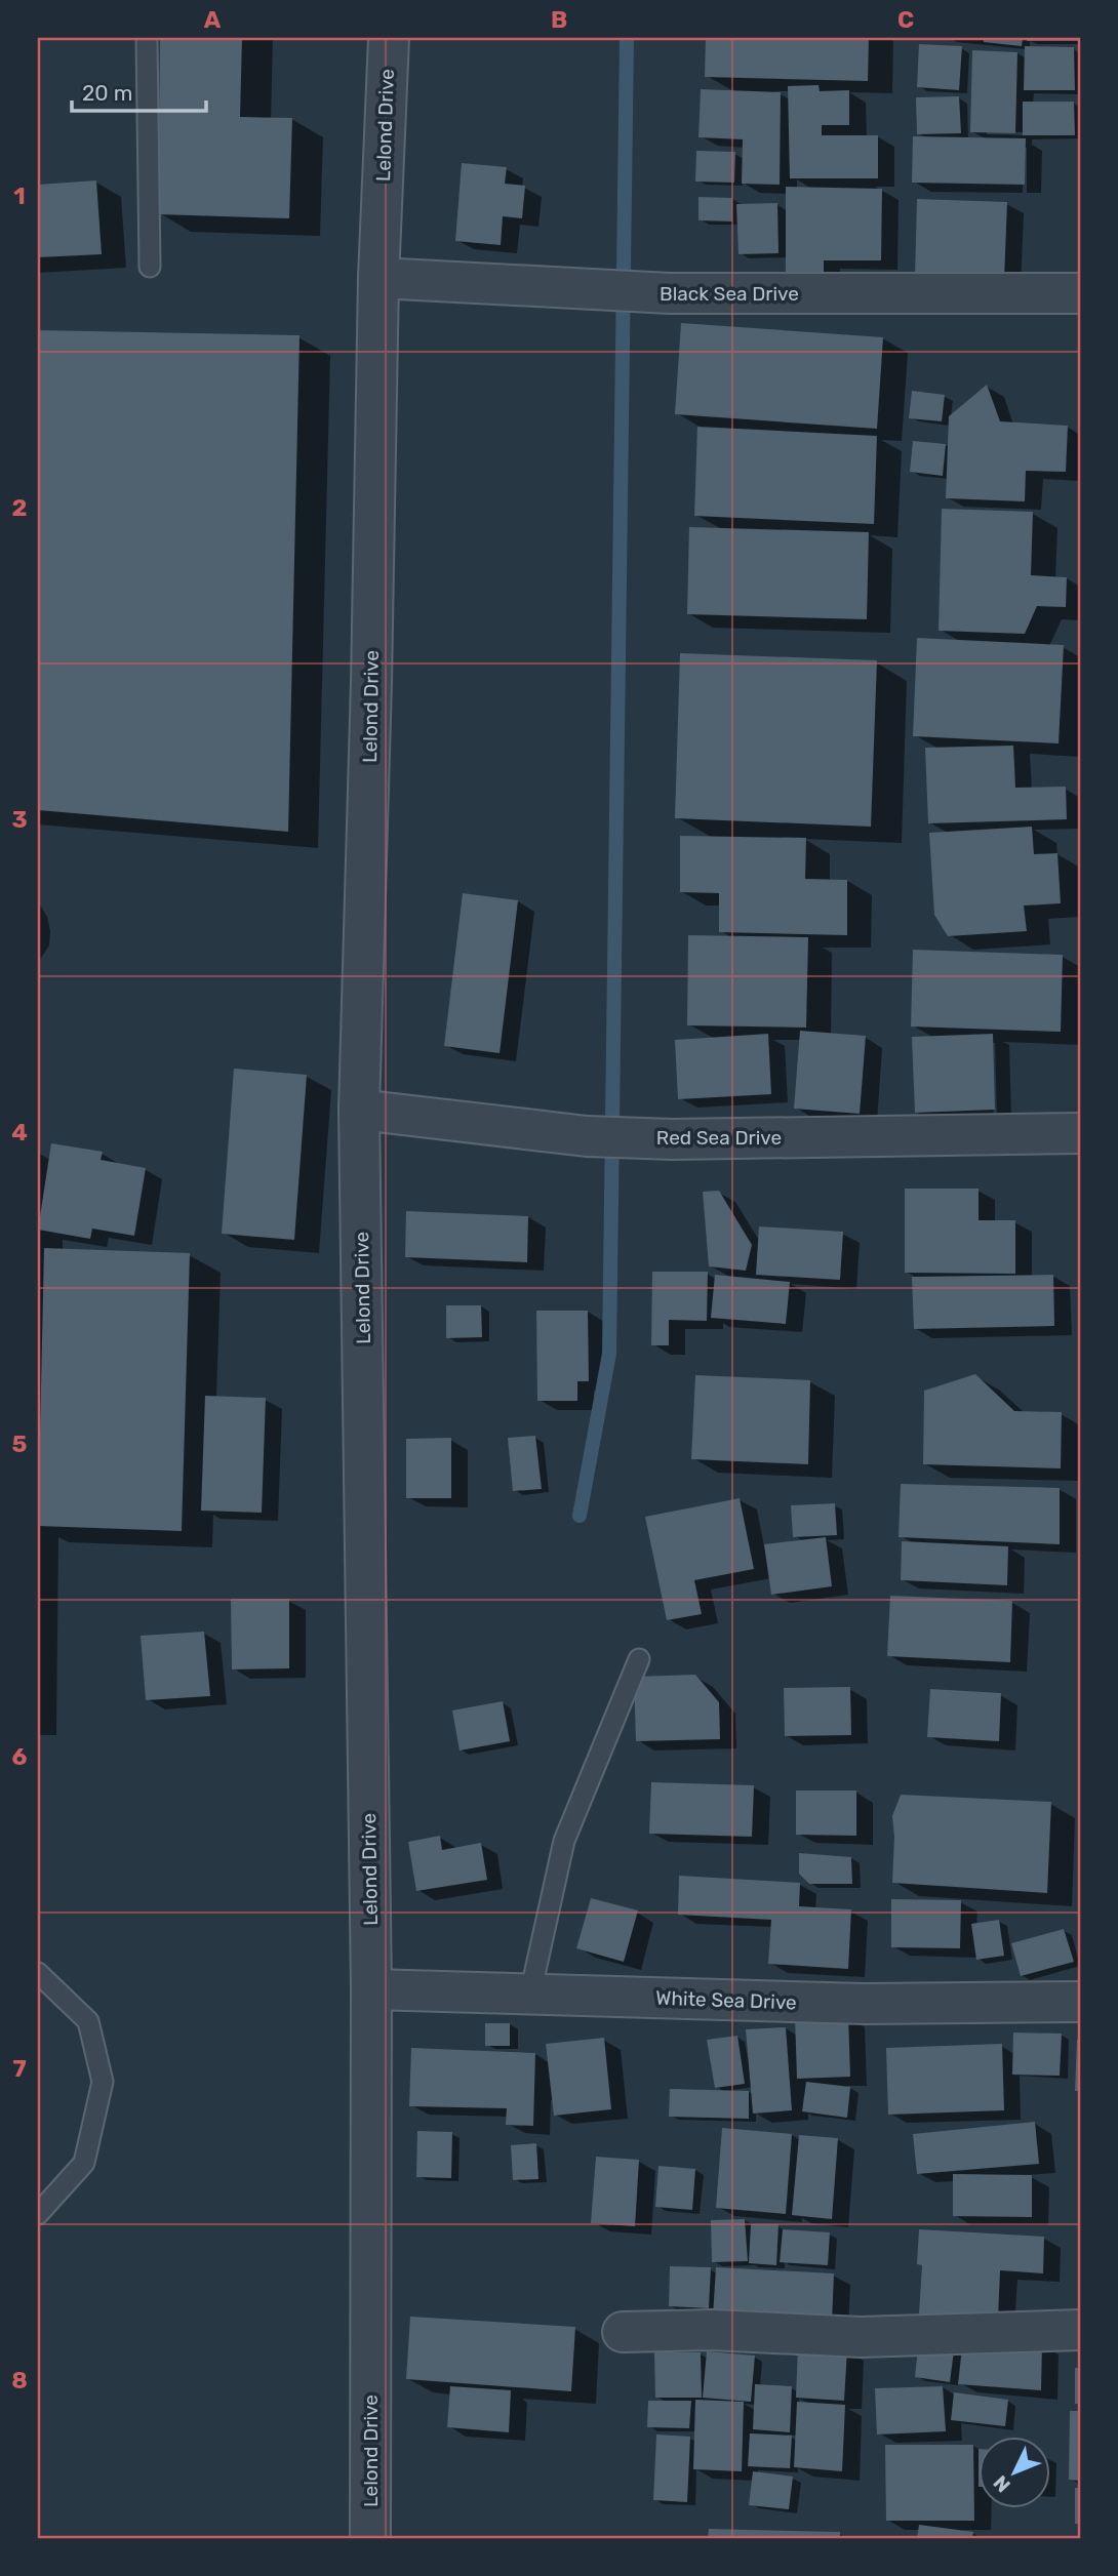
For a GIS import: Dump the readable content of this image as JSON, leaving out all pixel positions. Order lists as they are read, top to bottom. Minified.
{"streets":{"street":["Lelond Drive","Black Sea Drive","Red Sea Drive","White Sea Drive"]},"crossings":[["Lelond Drive","Black Sea Drive"],["Lelond Drive","Red Sea Drive"],["Lelond Drive","White Sea Drive"]],"scale_bar":"20 m","north":"bottom left","grid":{"columns":["A","B","C"],"rows":["1","2","3","4","5","6","7","8"]}}
